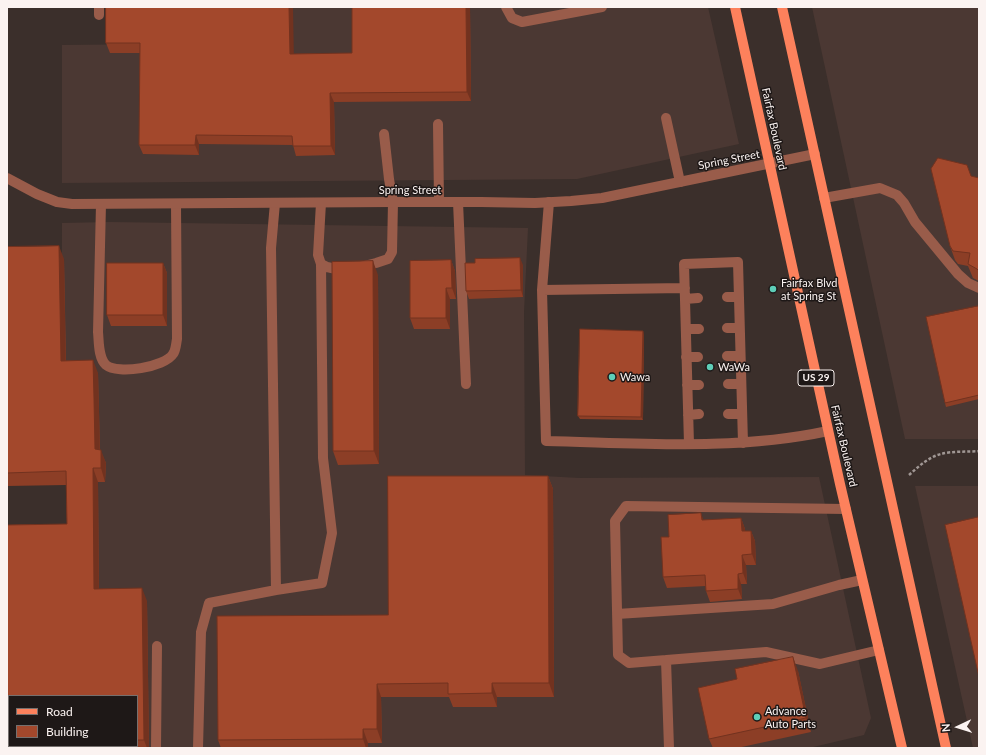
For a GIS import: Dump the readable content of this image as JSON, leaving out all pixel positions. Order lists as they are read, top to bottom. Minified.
{"streets":{"main road":["Fairfax Boulevard","US 29"],"street":["Spring Street"]},"crossings":[["Fairfax Boulevard","Spring Street"]],"places":["Fairfax Blvd at Spring St","WaWa","Wawa","Advance Auto Parts"],"legend":["Road","Building"],"north":"left"}
